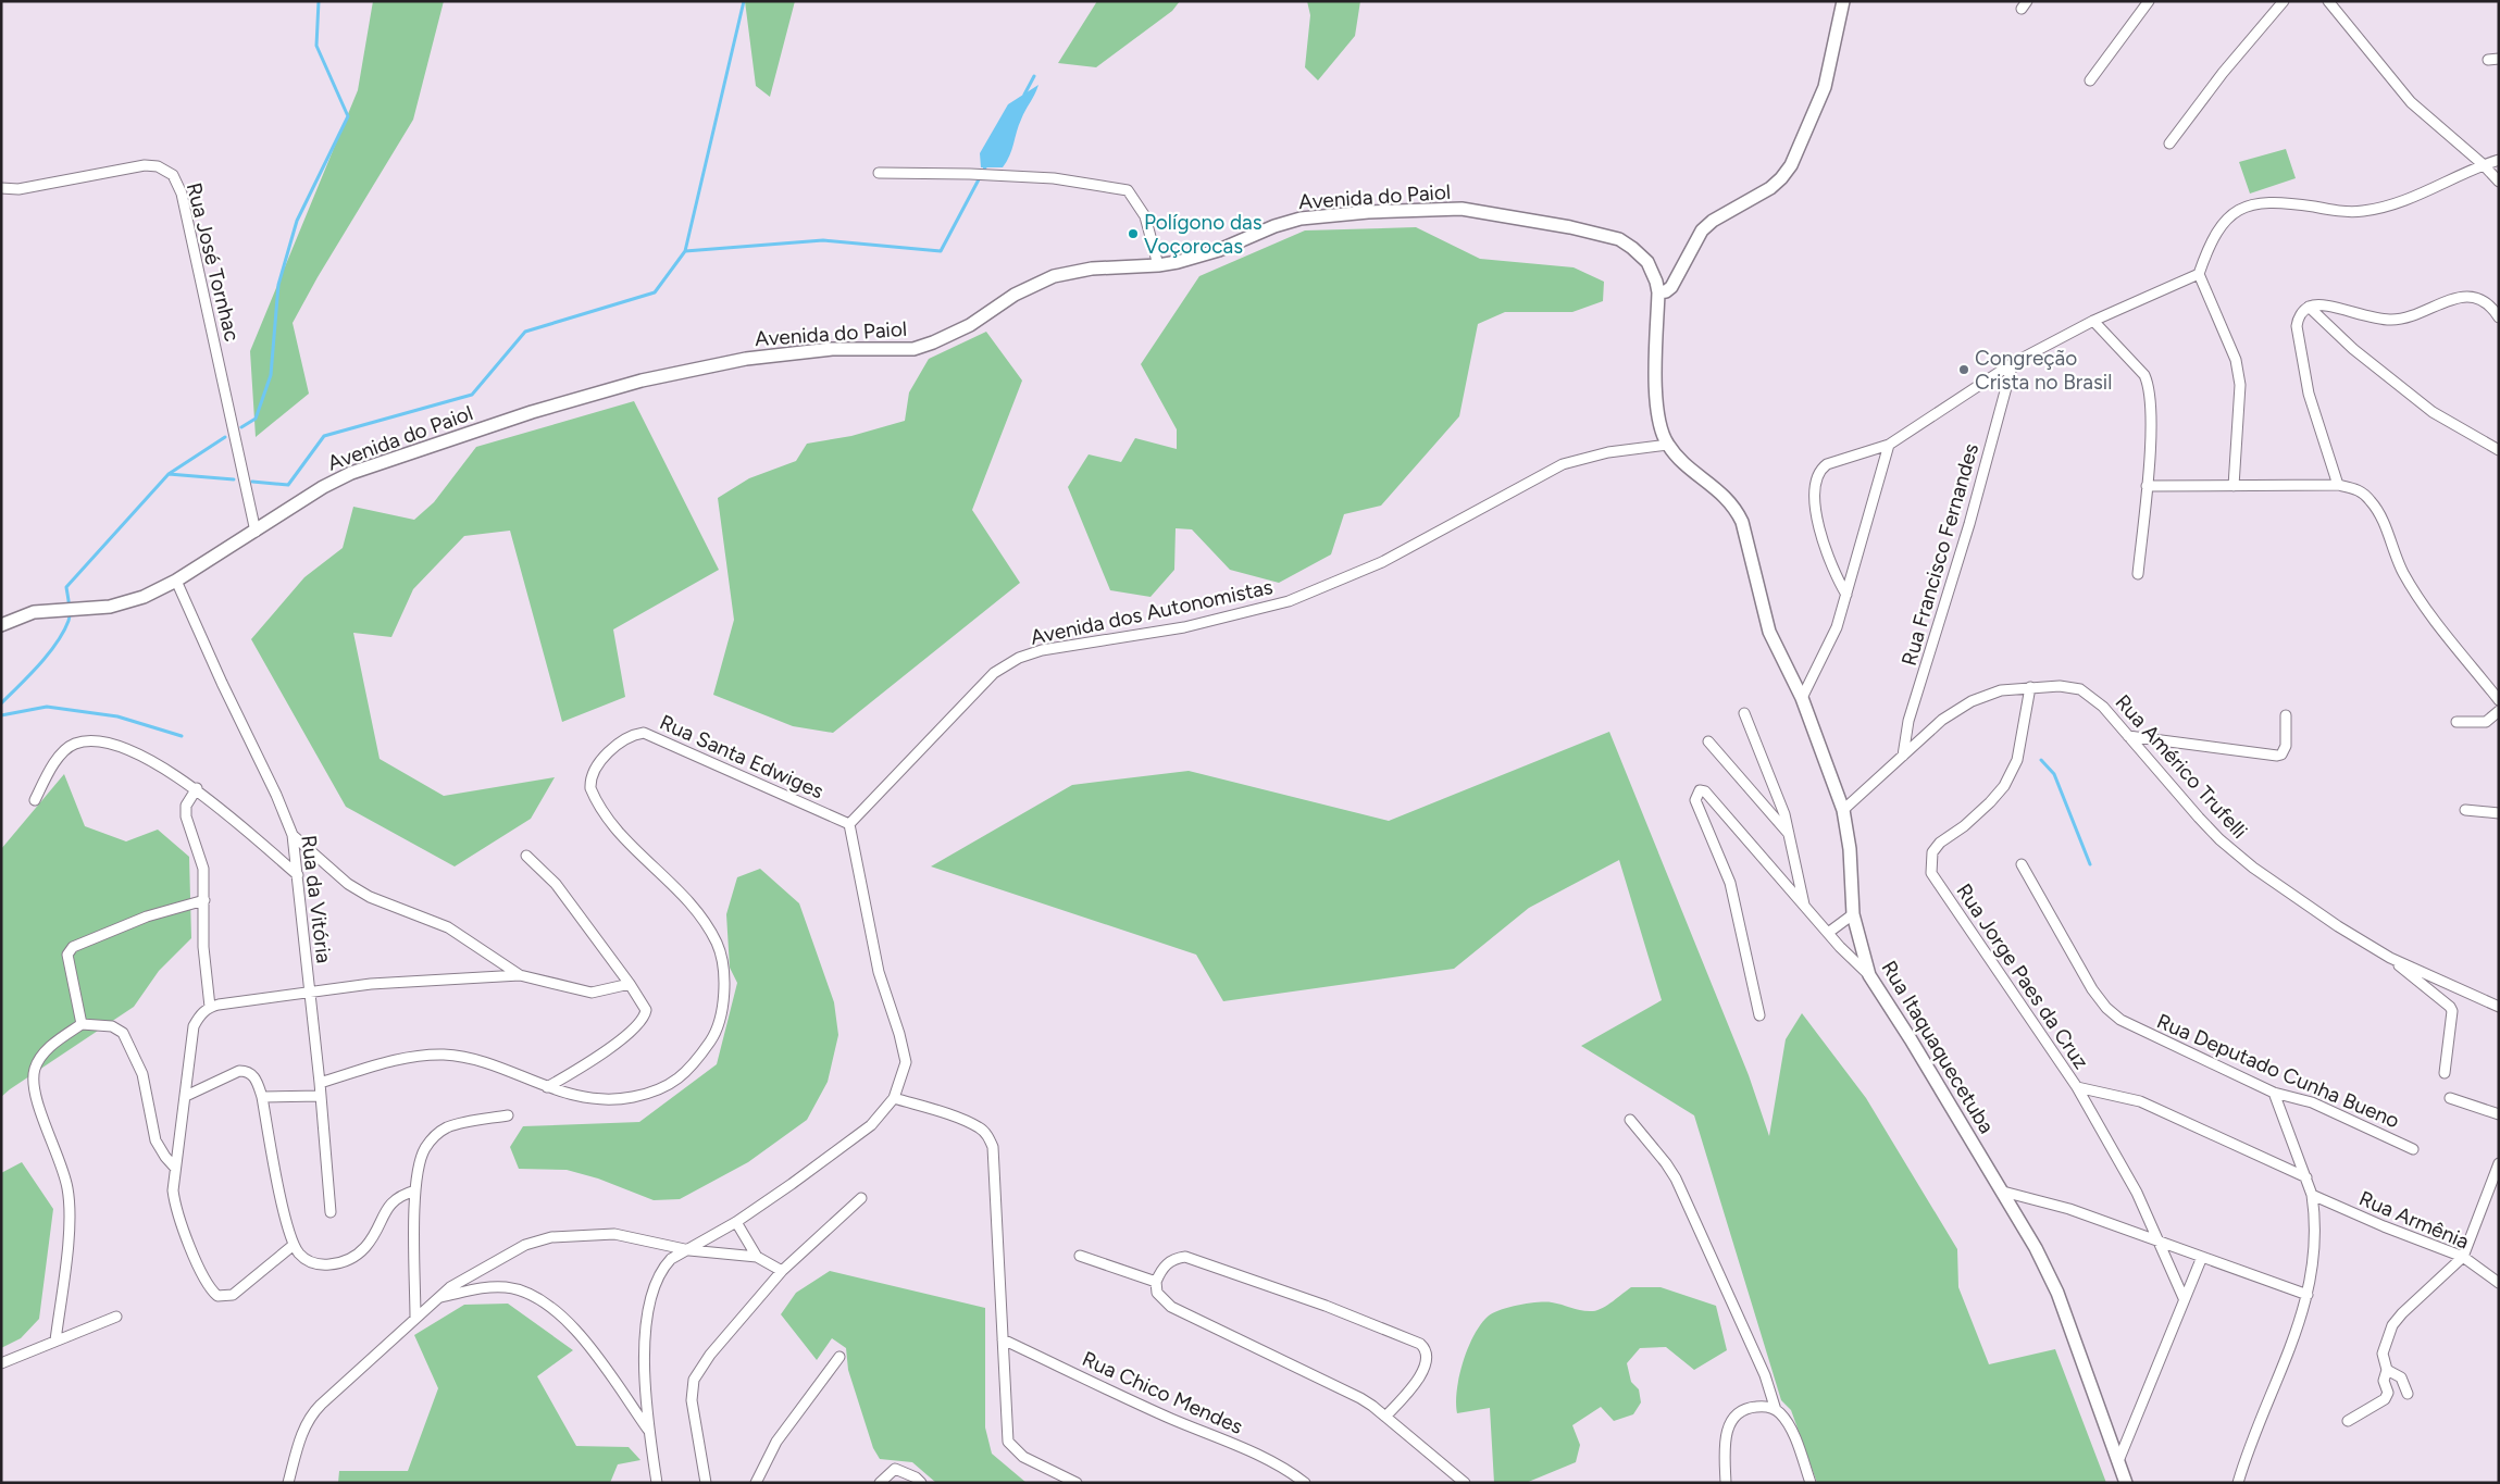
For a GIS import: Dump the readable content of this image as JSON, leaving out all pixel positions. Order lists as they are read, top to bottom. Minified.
{"streets":{"street":["Avenida do Paiol","Rua José Tornhac","Rua Francisco Fernandes","Avenida dos Autonomistas","Rua Santa Edwiges","Rua Américo Trufelli","Rua da Vitória","Rua Jorge Paes da Cruz","Rua Itaquaquecetuba","Rua Deputado Cunha Bueno","Rua Armênia","Rua Chico Mendes"]},"crossings":[["Avenida do Paiol","Rua José Tornhac"],["Avenida do Paiol","Rua da Vitória"],["Rua Francisco Fernandes","Rua Américo Trufelli"],["Avenida dos Autonomistas","Rua Santa Edwiges"],["Avenida dos Autonomistas","Rua Itaquaquecetuba"],["Rua Santa Edwiges","Rua da Vitória"],["Rua Américo Trufelli","Rua Jorge Paes da Cruz"],["Rua Américo Trufelli","Rua Itaquaquecetuba"]],"places":["Polígono das Voçorocas","Congreção Crista no Brasil"]}
